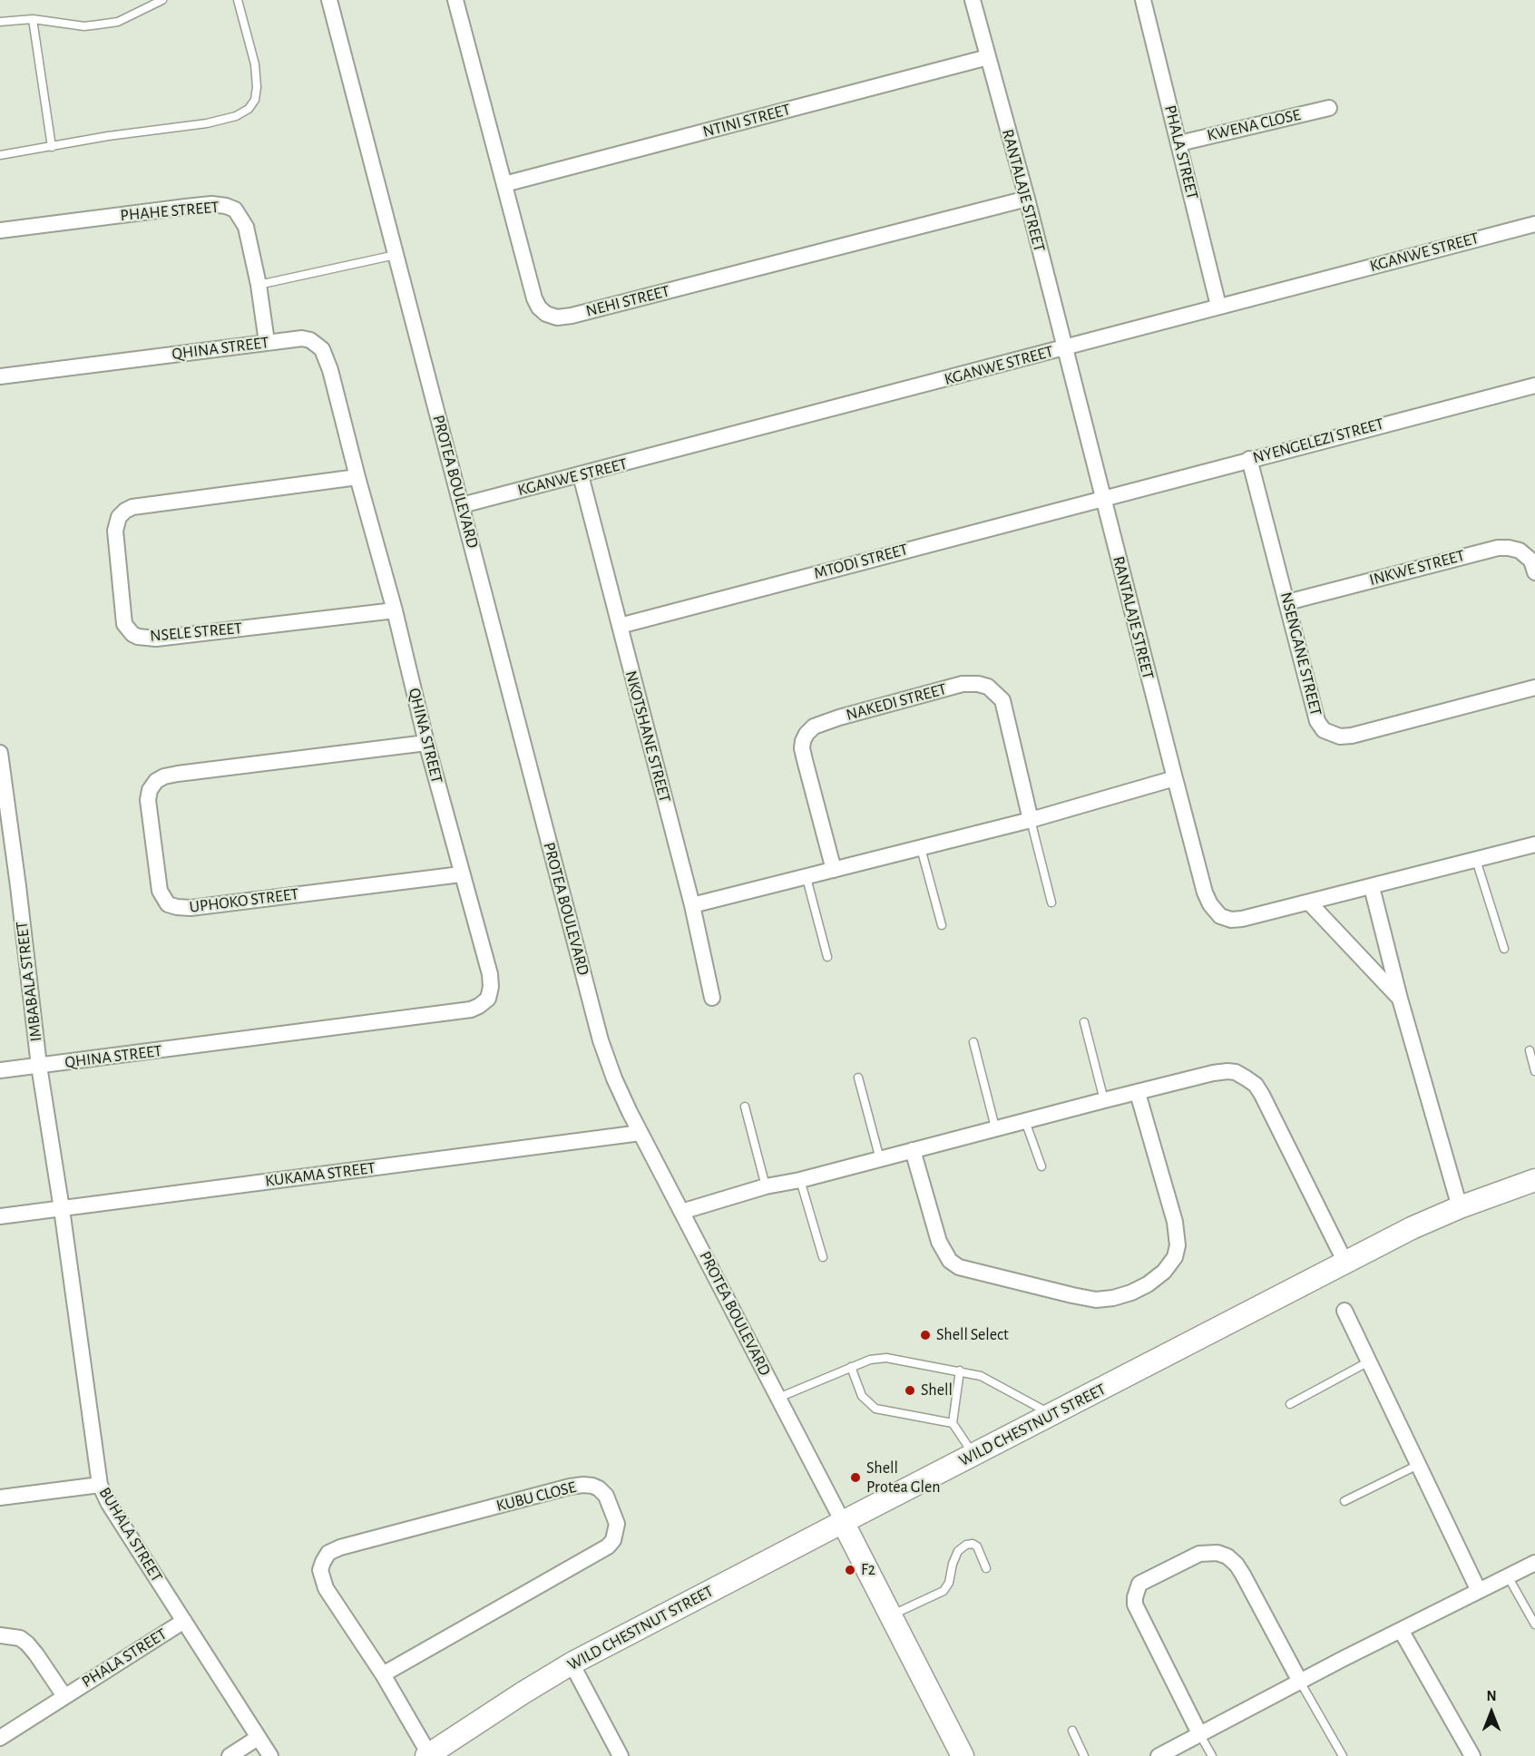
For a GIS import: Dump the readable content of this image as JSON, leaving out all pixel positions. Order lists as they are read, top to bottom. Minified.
{"streets":{"street":["NTINI STREET","KWENA CLOSE","PHALA STREET","RANTALAJE STREET","PHAHE STREET","KGANWE STREET","NEHI STREET","QHINA STREET","NYENGELEZI STREET","PROTEA BOULEVARD","MTODI STREET","INKWE STREET","NSELE STREET","NSENGANE STREET","NAKEDI STREET","NKOTSHANE STREET","UPHOKO STREET","IMBABALA STREET","KUKAMA STREET","WILD CHESTNUT STREET","KUBU CLOSE","BUHALA STREET"]},"crossings":[["NTINI STREET","RANTALAJE STREET"],["NTINI STREET","NEHI STREET"],["KWENA CLOSE","PHALA STREET"],["PHALA STREET","KGANWE STREET"],["PHALA STREET","BUHALA STREET"],["RANTALAJE STREET","KGANWE STREET"],["RANTALAJE STREET","NEHI STREET"],["RANTALAJE STREET","NYENGELEZI STREET"],["RANTALAJE STREET","MTODI STREET"],["PHAHE STREET","QHINA STREET"],["KGANWE STREET","PROTEA BOULEVARD"],["KGANWE STREET","NKOTSHANE STREET"],["QHINA STREET","NSELE STREET"],["QHINA STREET","UPHOKO STREET"],["QHINA STREET","IMBABALA STREET"],["NYENGELEZI STREET","MTODI STREET"],["NYENGELEZI STREET","NSENGANE STREET"],["PROTEA BOULEVARD","KUKAMA STREET"],["PROTEA BOULEVARD","WILD CHESTNUT STREET"],["MTODI STREET","NKOTSHANE STREET"],["INKWE STREET","NSENGANE STREET"],["IMBABALA STREET","KUKAMA STREET"],["IMBABALA STREET","BUHALA STREET"],["KUKAMA STREET","BUHALA STREET"],["WILD CHESTNUT STREET","KUBU CLOSE"]],"places":["Shell Select","Shell","Shell Protea Glen","F2"],"north":"top"}
